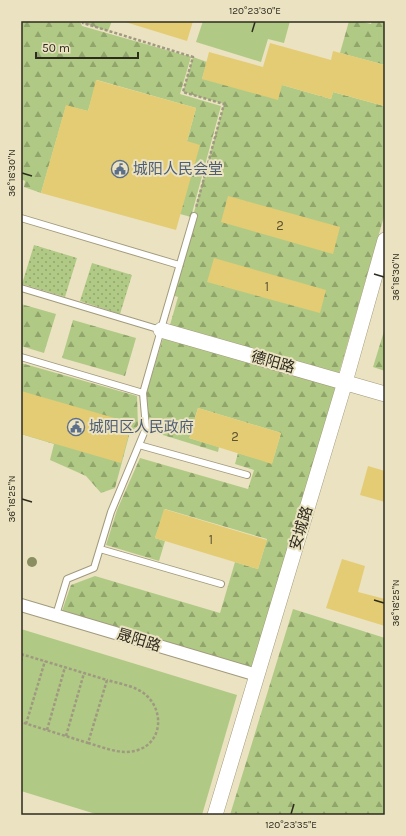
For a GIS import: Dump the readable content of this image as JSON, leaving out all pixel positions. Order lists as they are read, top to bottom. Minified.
{"streets":{"street":["德阳路","安城路","晟阳路"]},"crossings":[["德阳路","安城路"],["安城路","晟阳路"]],"places":{"public building":["城阳人民会堂","城阳区人民政府"]},"house_numbers":["2","1","2","1"],"scale_bar":"50 m","coordinates":["120°23'30\"E","36°18'30\"N","36°18'25\"N","120°23'35\"E"]}
